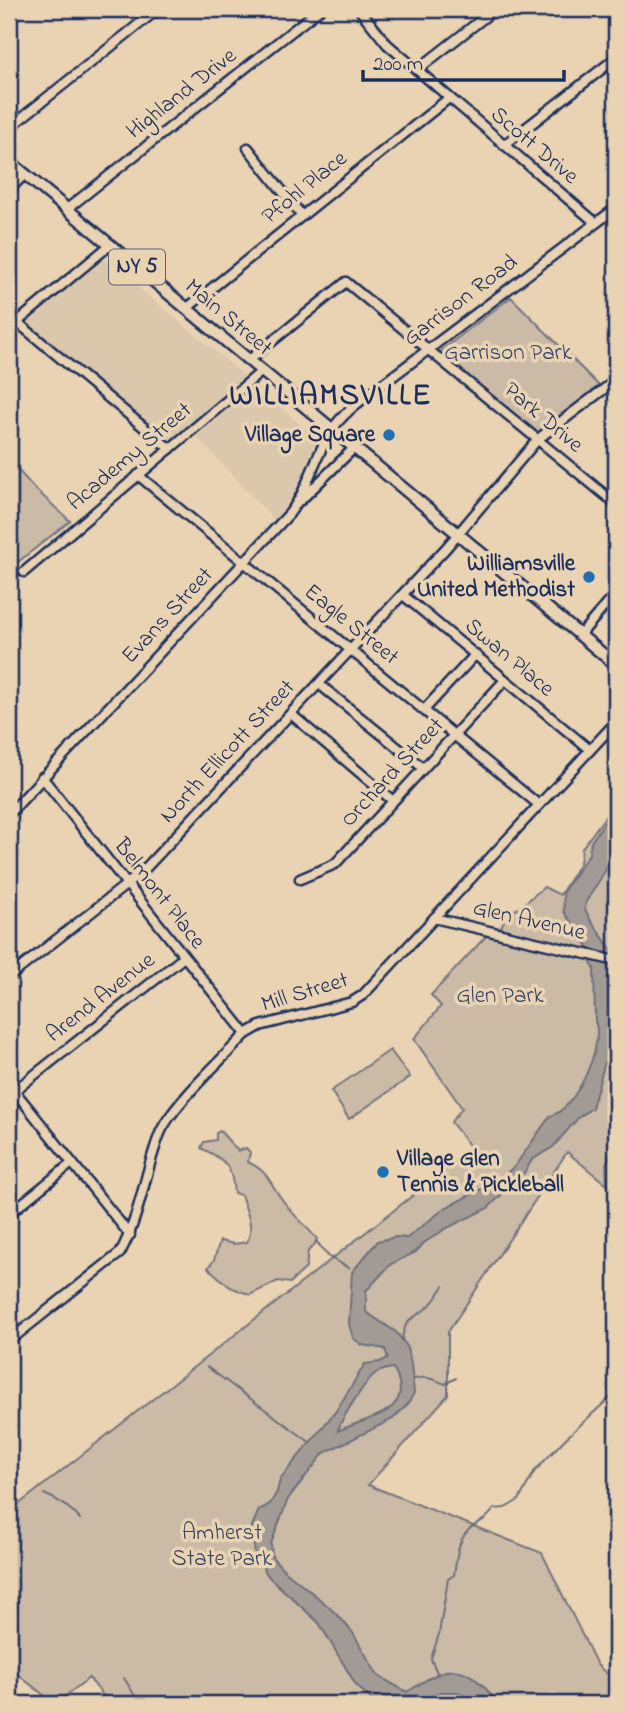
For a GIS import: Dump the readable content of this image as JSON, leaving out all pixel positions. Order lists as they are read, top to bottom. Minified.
{"streets":{"main road":["NY 5","Main Street"],"street":["Highland Drive","Scott Drive","Pfohl Place","Garrison Road","Park Drive","Academy Street","Evans Street","Eagle Street","Swan Place","North Ellicott Street","Orchard Street","Belmont Place","Glen Avenue","Mill Street","Arend Avenue"]},"crossings":[["Highland Drive","Main Street"],["Scott Drive","Pfohl Place"],["Scott Drive","Garrison Road"],["Pfohl Place","Main Street"],["Garrison Road","Main Street"],["Garrison Road","Park Drive"],["Garrison Road","Evans Street"],["Main Street","Park Drive"],["Main Street","Academy Street"],["Main Street","Evans Street"],["Main Street","North Ellicott Street"],["Park Drive","North Ellicott Street"],["Academy Street","Eagle Street"],["Evans Street","Eagle Street"],["Evans Street","Belmont Place"],["Eagle Street","North Ellicott Street"],["Eagle Street","Orchard Street"],["Eagle Street","Mill Street"],["Swan Place","North Ellicott Street"],["Swan Place","Orchard Street"],["Swan Place","Mill Street"],["North Ellicott Street","Belmont Place"],["Belmont Place","Mill Street"],["Belmont Place","Arend Avenue"],["Glen Avenue","Mill Street"]],"districts":["WILLIAMSVILLE"],"parks":["Garrison Park","Glen Park","Amherst State Park"],"places":["Village Square","Williamsville United Methodist","Village Glen Tennis & Pickleball"],"scale_bar":"200 m"}
